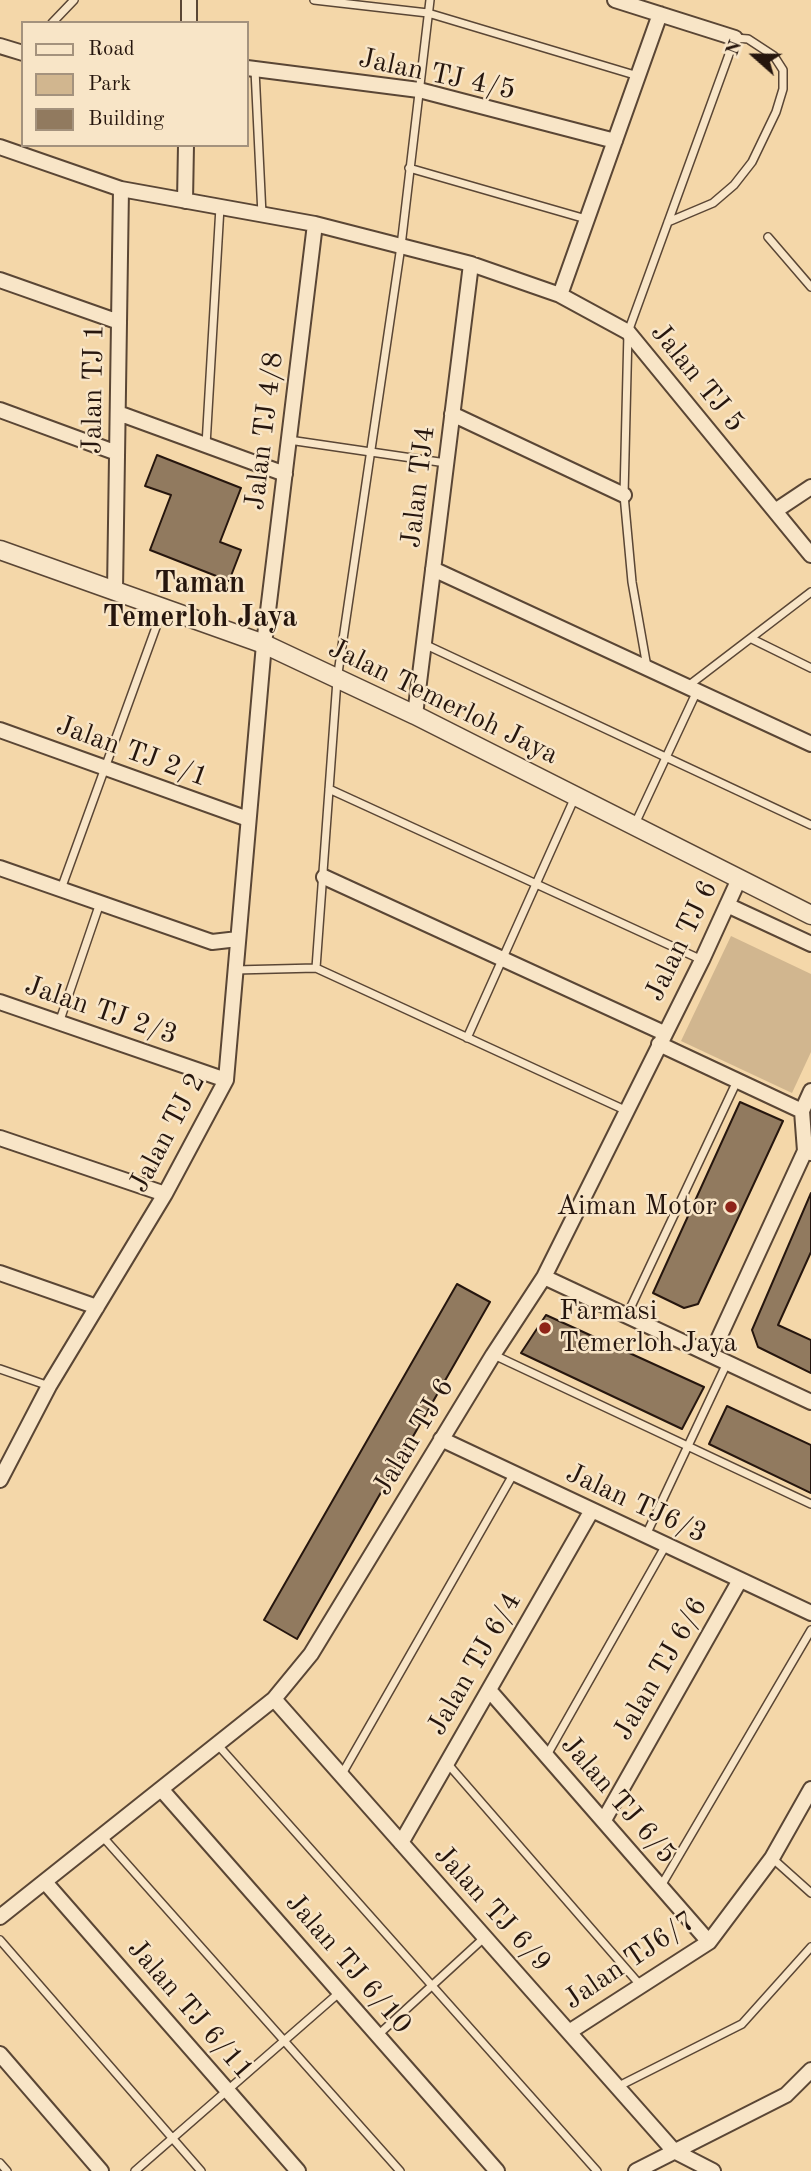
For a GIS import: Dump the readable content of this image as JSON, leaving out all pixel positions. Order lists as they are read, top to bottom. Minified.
{"streets":{"street":["Jalan TJ 4/5","Jalan TJ 5","Jalan TJ 1","Jalan TJ 4/8","Jalan TJ4","Jalan Temerloh Jaya","Jalan TJ 2/1","Jalan TJ 6","Jalan TJ 2/3","Jalan TJ 2","Jalan TJ6/3","Jalan TJ 6/4","Jalan TJ 6/6","Jalan TJ 6/5","Jalan TJ 6/9","Jalan TJ6/7","Jalan TJ 6/10","Jalan TJ 6/11"]},"crossings":[["Jalan TJ 5","Jalan TJ 1"],["Jalan TJ 5","Jalan TJ 4/8"],["Jalan TJ 5","Jalan TJ4"],["Jalan TJ 1","Jalan Temerloh Jaya"],["Jalan TJ 4/8","Jalan Temerloh Jaya"],["Jalan TJ 4/8","Jalan TJ 2"],["Jalan TJ4","Jalan Temerloh Jaya"],["Jalan Temerloh Jaya","Jalan TJ 6"],["Jalan Temerloh Jaya","Jalan TJ 2"],["Jalan TJ 2/1","Jalan TJ 2"],["Jalan TJ 6","Jalan TJ6/3"],["Jalan TJ 6","Jalan TJ 6/9"],["Jalan TJ 6","Jalan TJ 6/10"],["Jalan TJ 6","Jalan TJ 6/11"],["Jalan TJ 2/3","Jalan TJ 2"],["Jalan TJ6/3","Jalan TJ 6/4"],["Jalan TJ6/3","Jalan TJ 6/6"],["Jalan TJ 6/4","Jalan TJ 6/5"],["Jalan TJ 6/4","Jalan TJ 6/9"],["Jalan TJ 6/6","Jalan TJ 6/5"],["Jalan TJ 6/5","Jalan TJ6/7"],["Jalan TJ 6/9","Jalan TJ6/7"]],"districts":["Taman Temerloh Jaya"],"places":["Aiman Motor","Farmasi Temerloh Jaya"],"legend":["Road","Park","Building"],"north":"left"}
